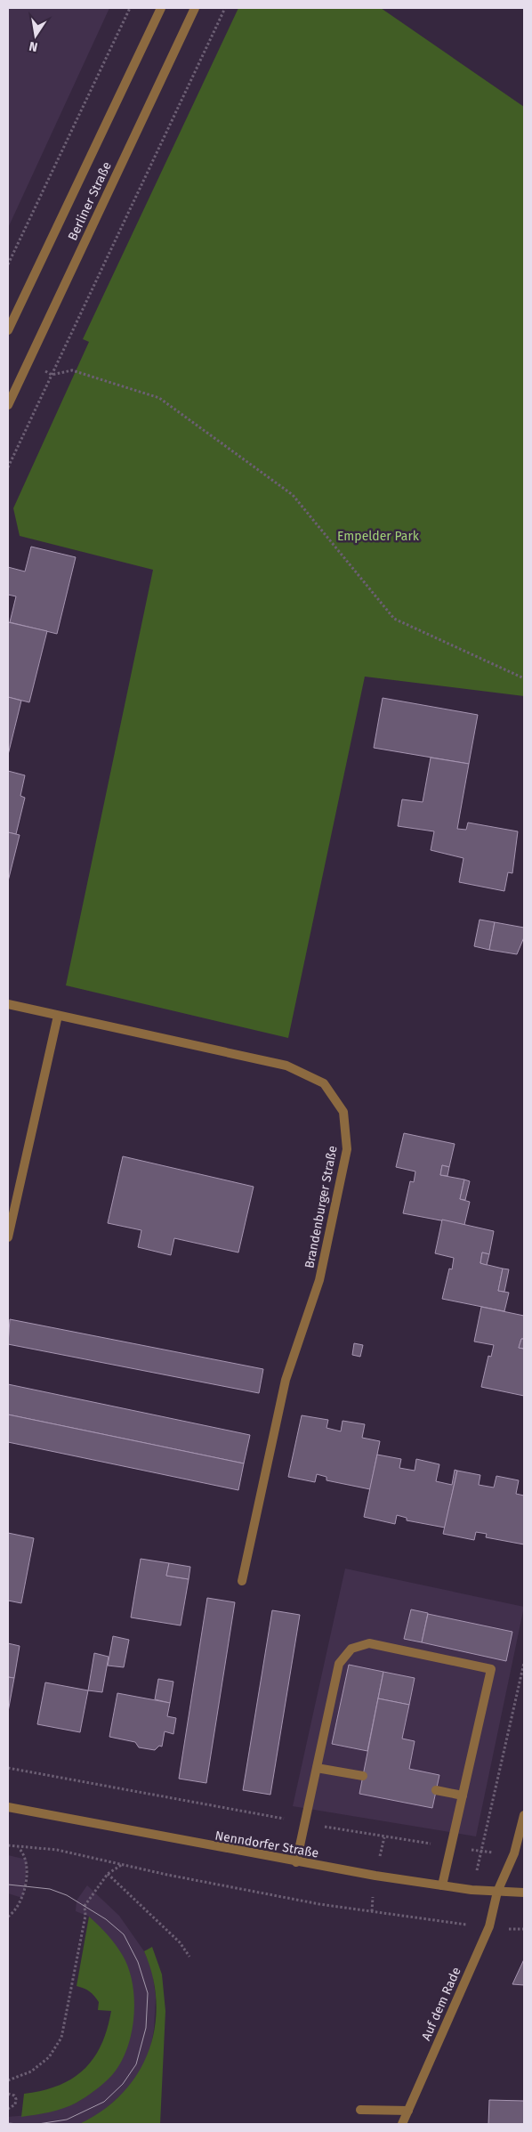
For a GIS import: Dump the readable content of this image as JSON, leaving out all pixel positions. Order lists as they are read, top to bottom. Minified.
{"streets":{"street":["Berliner Straße","Brandenburger Straße","Nenndorfer Straße","Auf dem Rade"]},"crossings":[["Nenndorfer Straße","Auf dem Rade"]],"parks":["Empelder Park"],"north":"bottom"}
